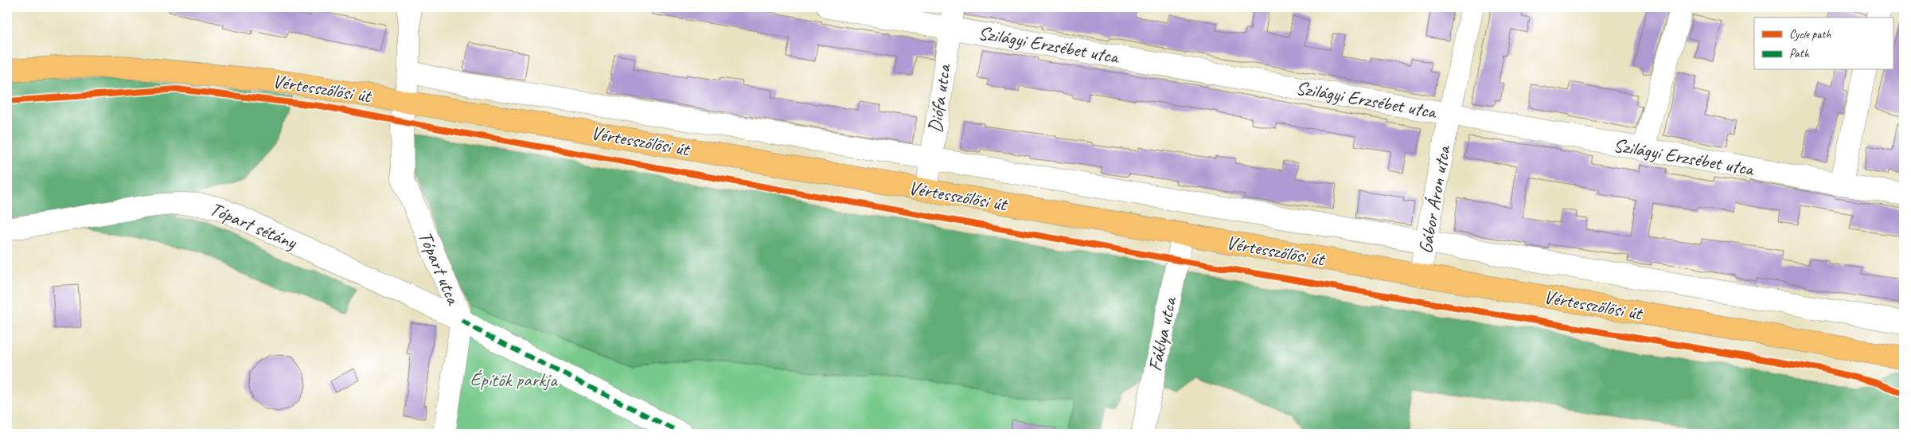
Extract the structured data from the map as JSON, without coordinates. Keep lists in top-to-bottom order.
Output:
{
  "streets": {
    "main road": ["Vértesszőlősi út"],
    "street": [
      "Szilágyi Erzsébet utca",
      "Diófa utca",
      "Gábor Áron utca",
      "Tópart sétány",
      "Tópart utca",
      "Fáklya utca"
    ]
  },
  "crossings": [
    ["Szilágyi Erzsébet utca", "Diófa utca"],
    ["Szilágyi Erzsébet utca", "Gábor Áron utca"],
    ["Vértesszőlősi út", "Diófa utca"],
    ["Vértesszőlősi út", "Gábor Áron utca"],
    ["Vértesszőlősi út", "Tópart utca"],
    ["Vértesszőlősi út", "Fáklya utca"],
    ["Tópart sétány", "Tópart utca"]
  ],
  "parks": ["Építők parkja"],
  "legend": ["Cycle path", "Path"]
}
